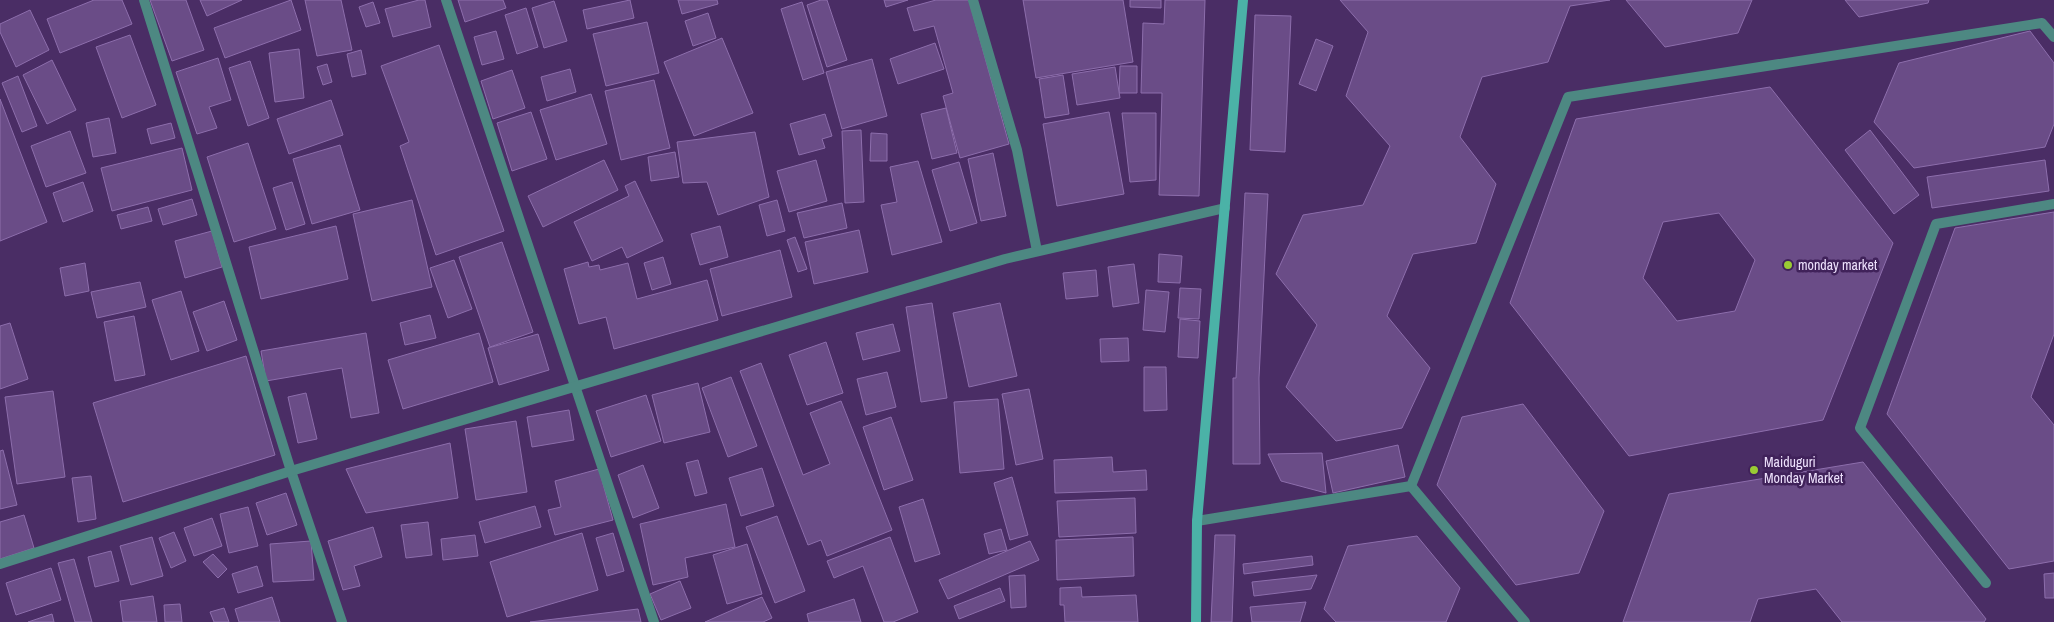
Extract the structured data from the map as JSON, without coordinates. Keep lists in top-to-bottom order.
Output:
{
  "places": ["monday market", "Maiduguri Monday Market"]
}
